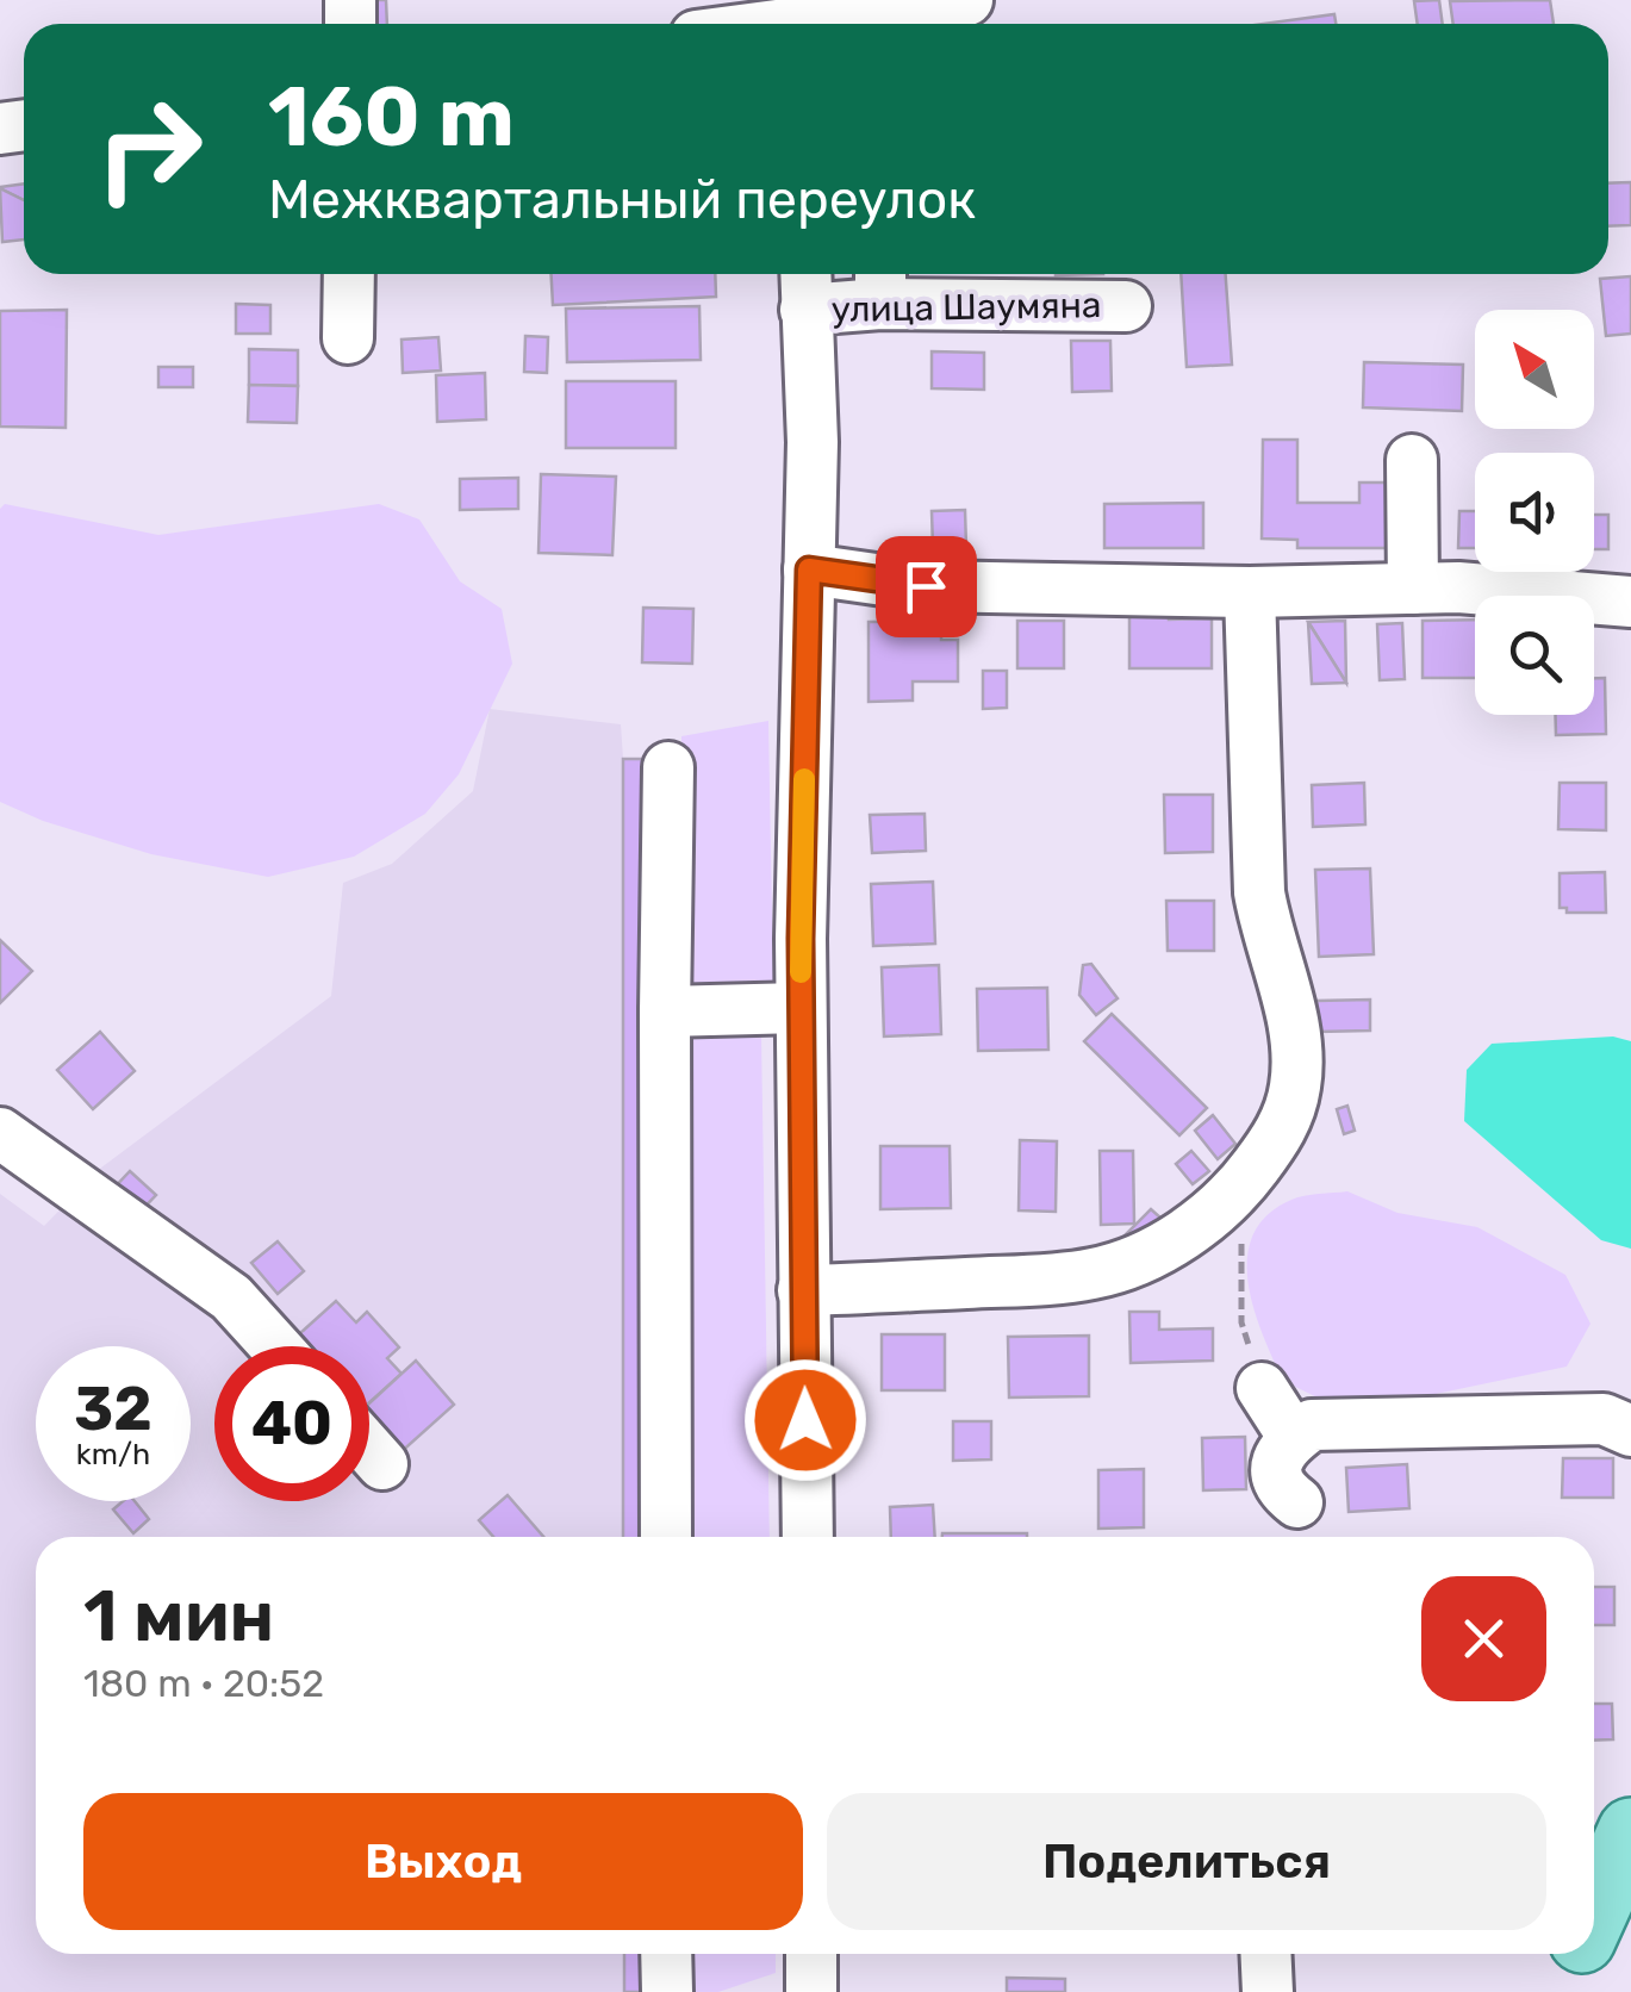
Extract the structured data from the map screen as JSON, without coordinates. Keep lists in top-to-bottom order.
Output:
{
  "streets": {
    "street": ["улица Шаумяна"]
  },
  "north": "top left",
  "page": {
    "turn": ["160 m", "Межквартальный переулок"],
    "speed": "32 km/h",
    "limit": "40",
    "heading": ["1 мин", "180 m · 20:52"],
    "buttons": ["Выход", "Поделиться"]
  }
}
